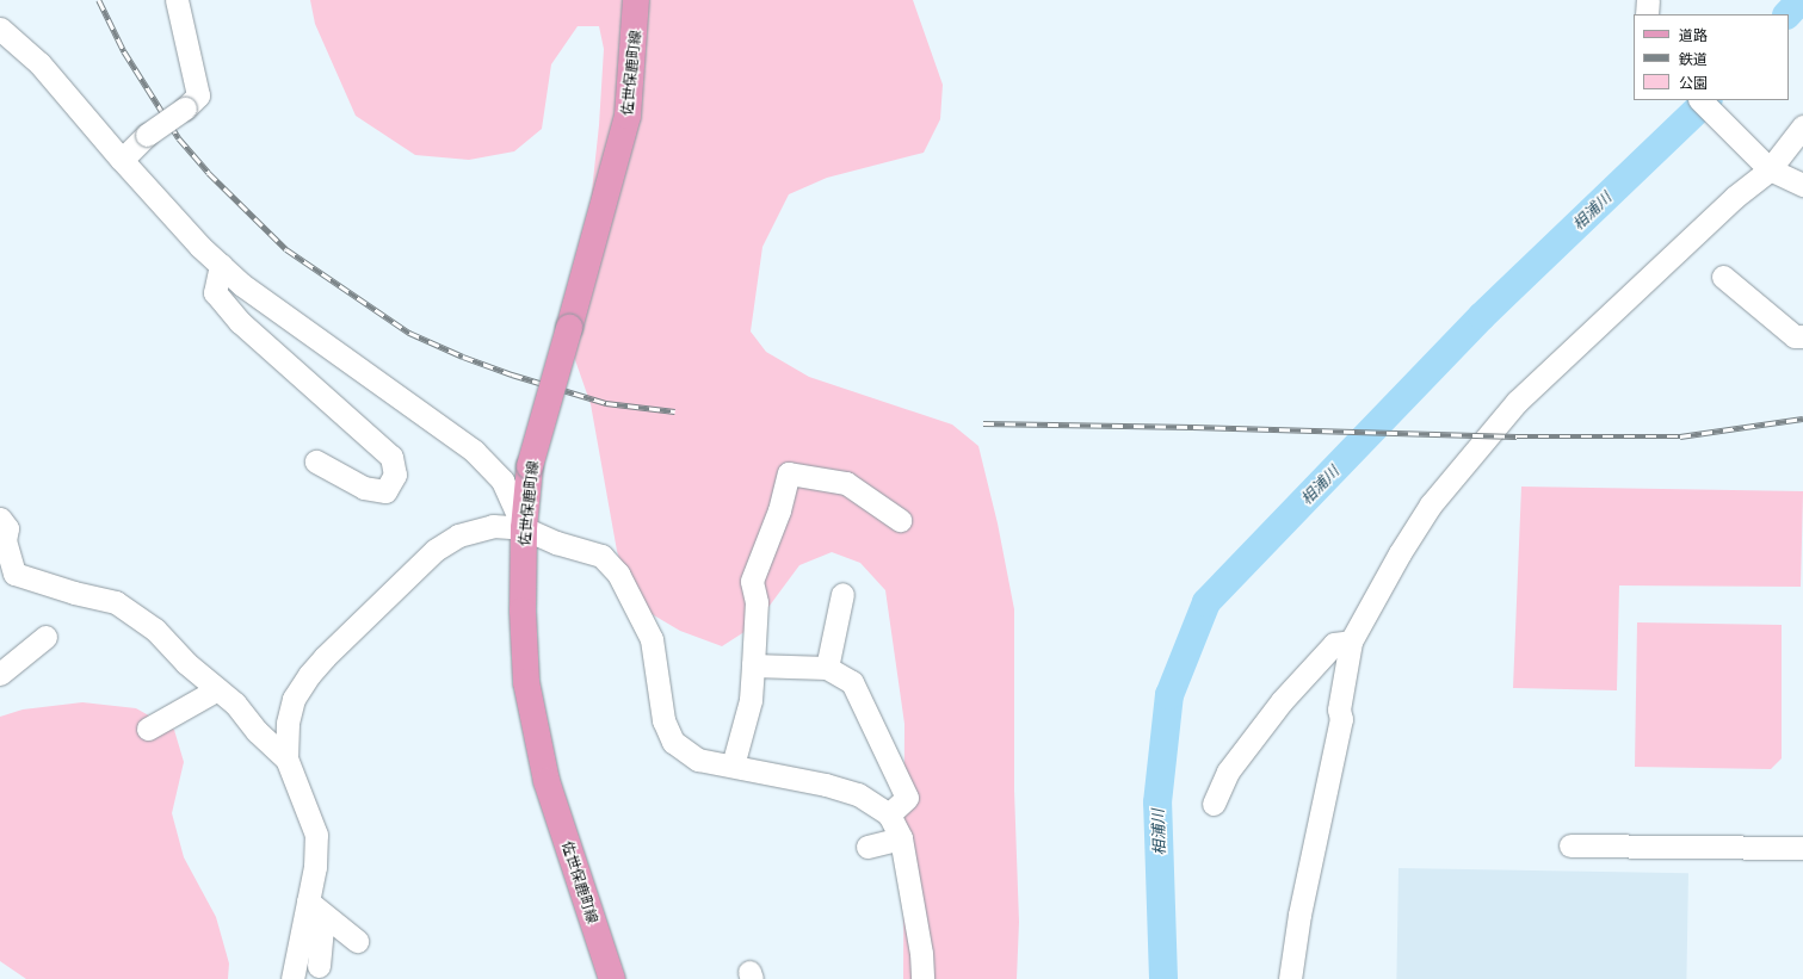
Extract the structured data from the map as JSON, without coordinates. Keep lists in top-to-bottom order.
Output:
{
  "streets": {
    "main road": ["佐世保鹿町線"]
  },
  "water": ["相浦川"],
  "legend": ["道路", "鉄道", "公園"]
}
